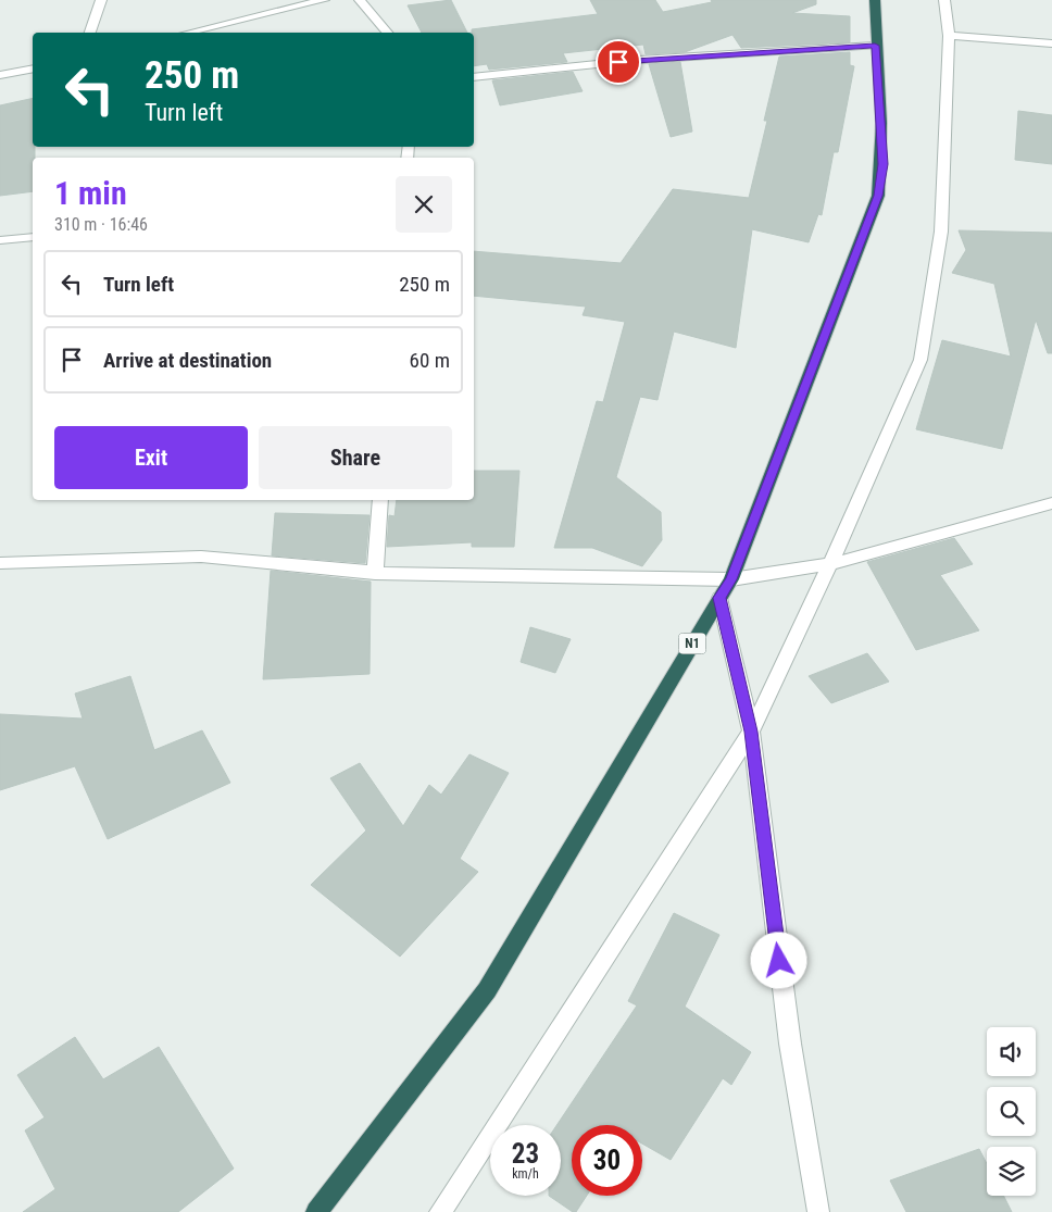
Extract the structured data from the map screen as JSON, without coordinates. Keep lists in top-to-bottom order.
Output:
{
  "streets": {
    "highway": ["N1"]
  },
  "page": {
    "turn": ["250 m", "Turn left"],
    "heading": ["1 min", "310 m · 16:46"],
    "list": [
      {
        "name": "Turn left",
        "value": "250 m"
      },
      {
        "name": "Arrive at destination",
        "value": "60 m"
      }
    ],
    "buttons": ["Exit", "Share"],
    "speed": "23 km/h",
    "limit": "30"
  }
}
